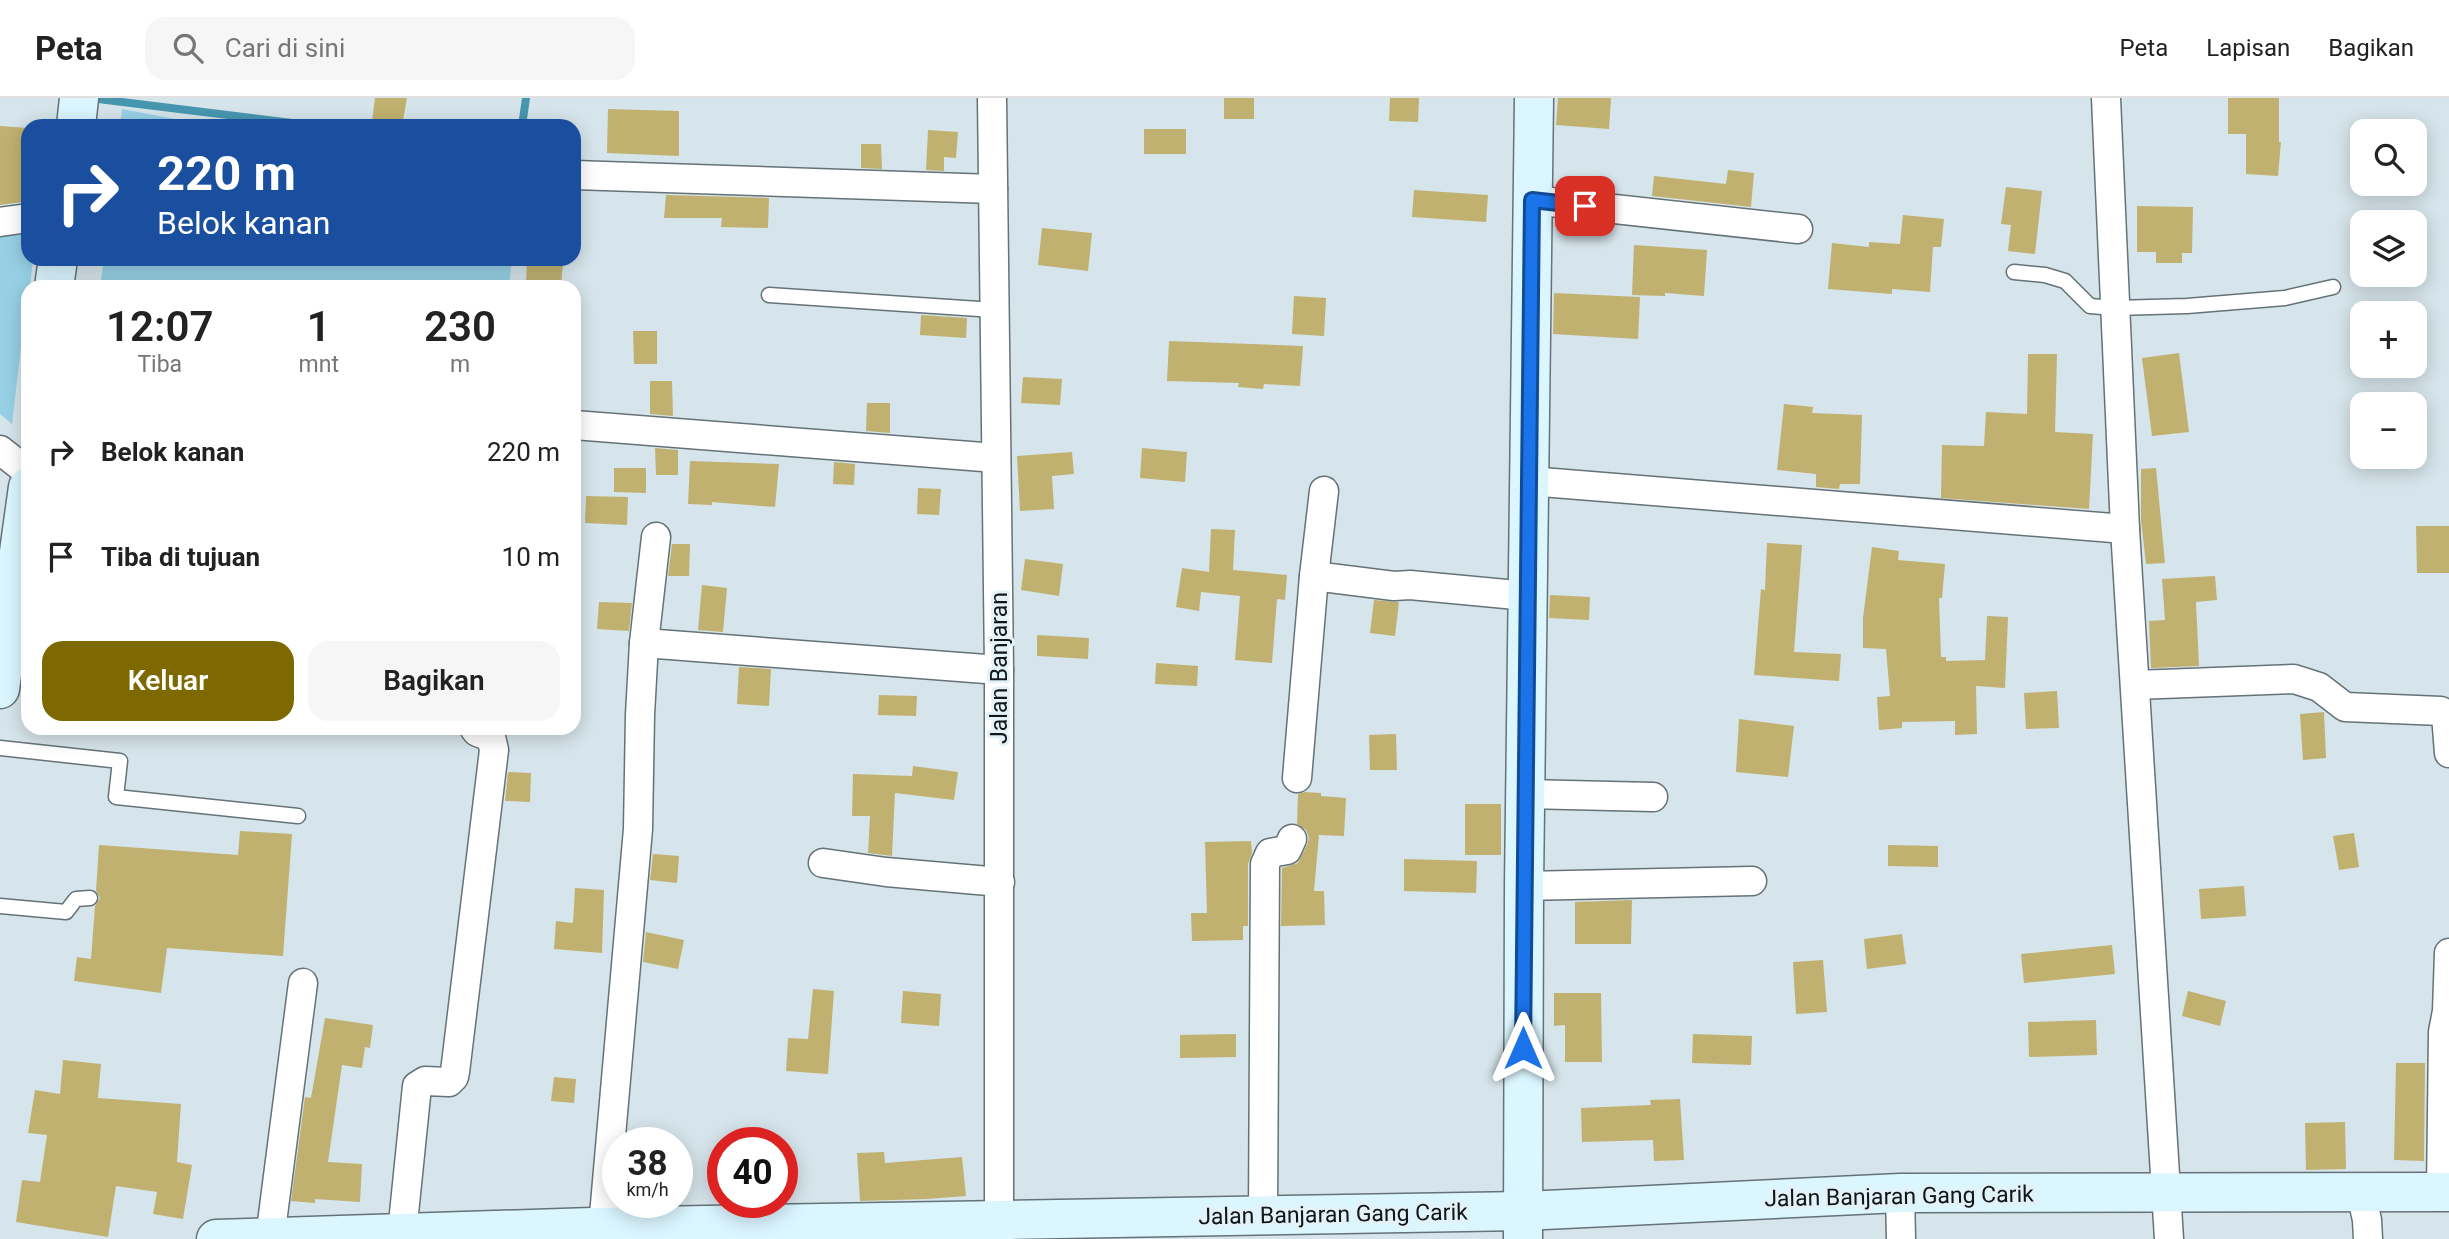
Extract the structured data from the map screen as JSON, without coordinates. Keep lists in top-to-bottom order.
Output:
{
  "streets": {
    "street": ["Jalan Banjaran", "Jalan Banjaran Gang Carik"]
  },
  "crossings": [
    ["Jalan Banjaran", "Jalan Banjaran Gang Carik"]
  ],
  "page": {
    "header": "Peta",
    "search": "Cari di sini",
    "nav": ["Peta", "Lapisan", "Bagikan"],
    "map_buttons": ["+", "−"],
    "turn": ["220 m", "Belok kanan"],
    "eta": [
      "12:07",
      "Tiba",
      "1",
      "mnt",
      "230",
      "m"
    ],
    "list": [
      {
        "name": "Belok kanan",
        "value": "220 m"
      },
      {
        "name": "Tiba di tujuan",
        "value": "10 m"
      }
    ],
    "buttons": ["Keluar", "Bagikan"],
    "speed": "38 km/h",
    "limit": "40"
  }
}
